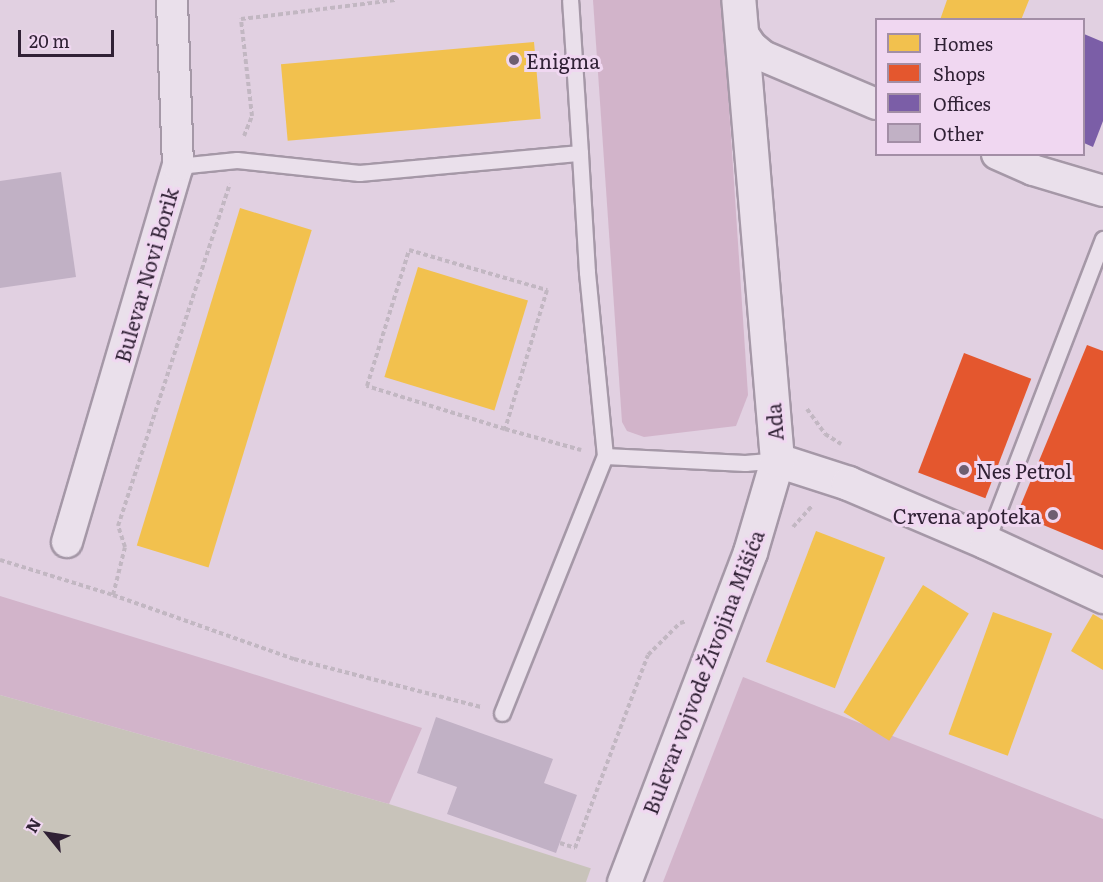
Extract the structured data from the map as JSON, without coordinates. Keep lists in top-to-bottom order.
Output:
{
  "streets": {
    "street": ["Bulevar Novi Borik", "Ada", "Bulevar vojvode Živojina Mišića"]
  },
  "crossings": [
    ["Ada", "Bulevar vojvode Živojina Mišića"]
  ],
  "places": ["Enigma", "Nes Petrol", "Crvena apoteka"],
  "legend": [
    "Homes",
    "Shops",
    "Offices",
    "Other"
  ],
  "scale_bar": "20 m",
  "north": "top left"
}
